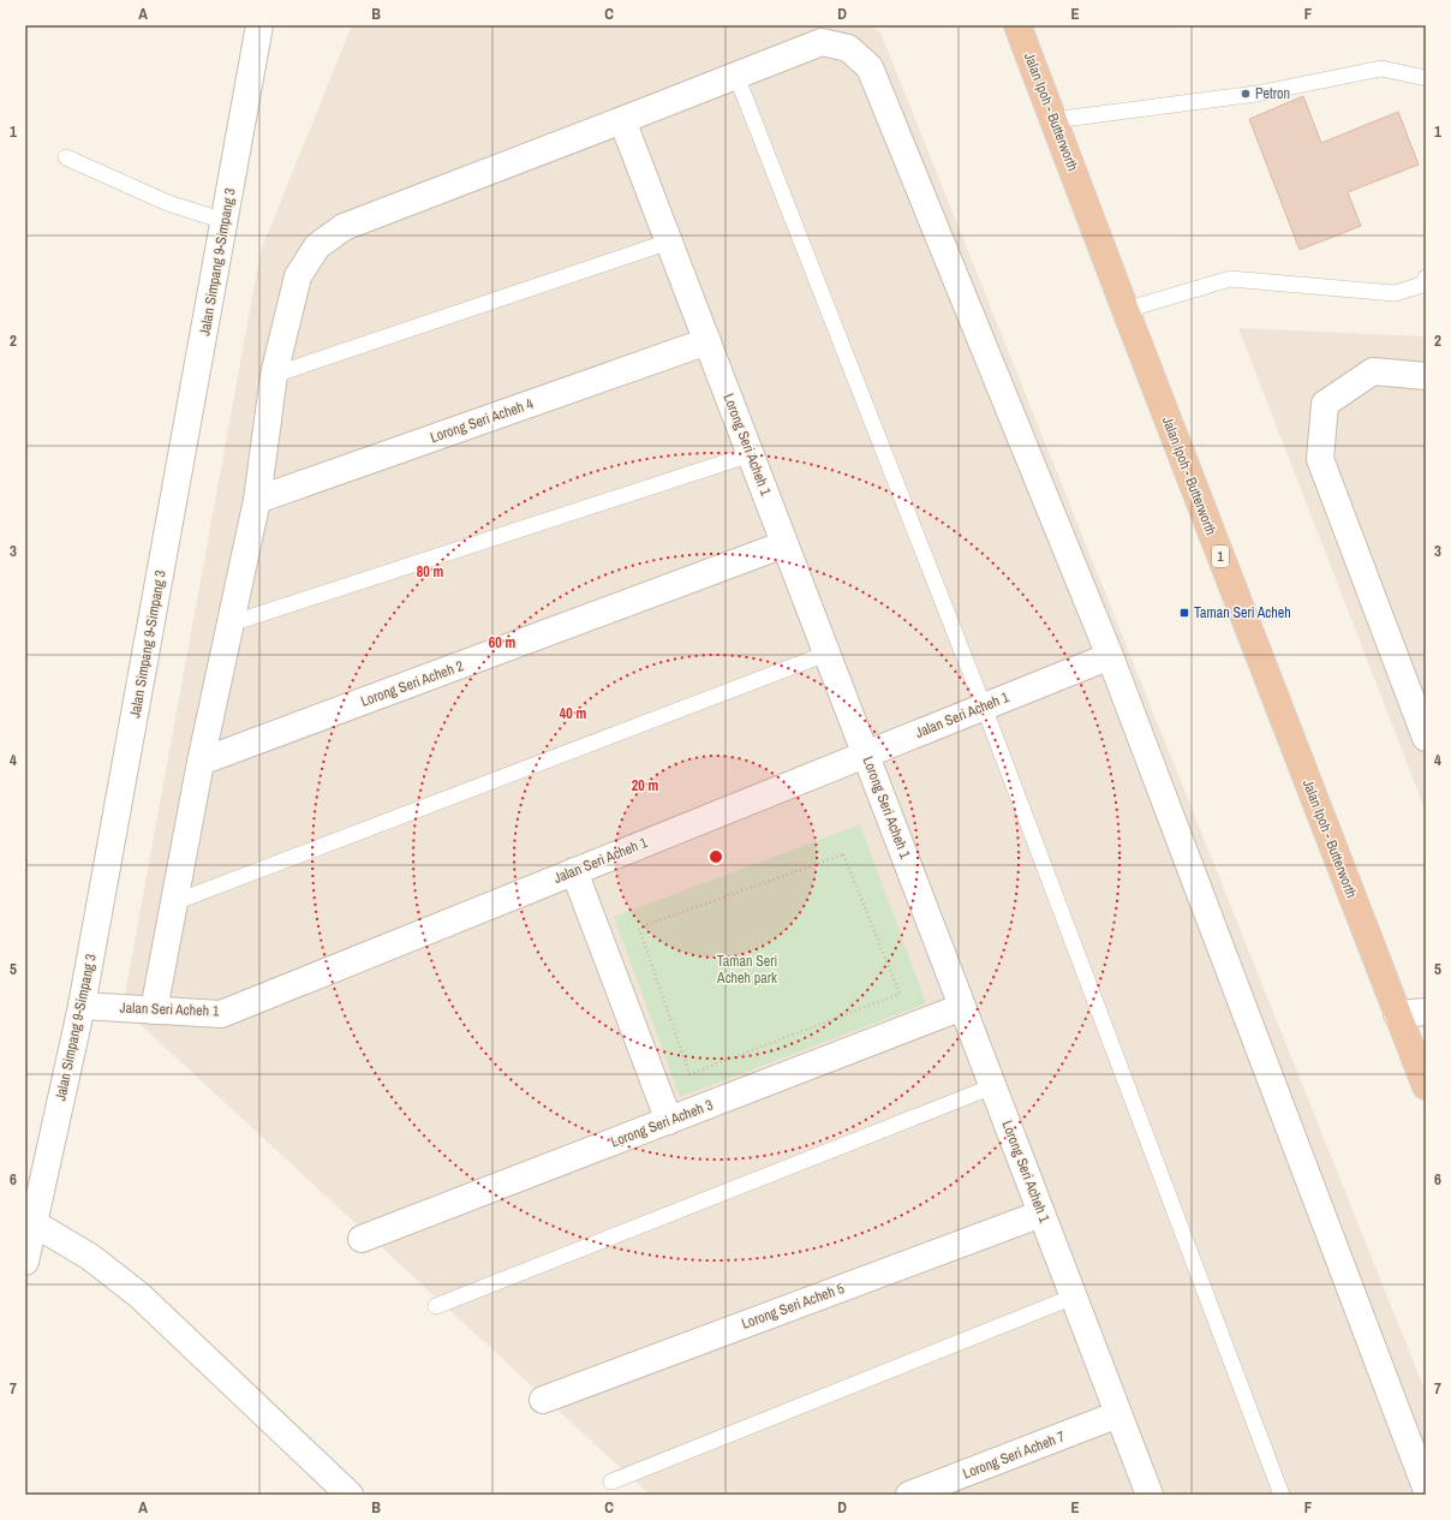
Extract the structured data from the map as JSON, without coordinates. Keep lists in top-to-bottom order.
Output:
{
  "streets": {
    "highway": ["Jalan Ipoh - Butterworth", "1"],
    "street": [
      "Jalan Simpang 9-Simpang 3",
      "Lorong Seri Acheh 4",
      "Lorong Seri Acheh 1",
      "Lorong Seri Acheh 2",
      "Jalan Seri Acheh 1",
      "Lorong Seri Acheh 3",
      "Lorong Seri Acheh 5",
      "Lorong Seri Acheh 7"
    ]
  },
  "crossings": [
    ["Jalan Simpang 9-Simpang 3", "Jalan Seri Acheh 1"],
    ["Lorong Seri Acheh 4", "Lorong Seri Acheh 1"],
    ["Lorong Seri Acheh 1", "Lorong Seri Acheh 2"],
    ["Lorong Seri Acheh 1", "Jalan Seri Acheh 1"],
    ["Lorong Seri Acheh 1", "Lorong Seri Acheh 3"],
    ["Lorong Seri Acheh 1", "Lorong Seri Acheh 5"],
    ["Lorong Seri Acheh 1", "Lorong Seri Acheh 7"]
  ],
  "parks": ["Taman Seri Acheh park"],
  "places": {
    "other": ["Petron"],
    "transit": ["Taman Seri Acheh"]
  },
  "grid": {
    "columns": [
      "A",
      "B",
      "C",
      "D",
      "E",
      "F"
    ],
    "rows": [
      "1",
      "2",
      "3",
      "4",
      "5",
      "6",
      "7"
    ]
  },
  "rings": [
    "80 m",
    "60 m",
    "40 m",
    "20 m"
  ]
}
